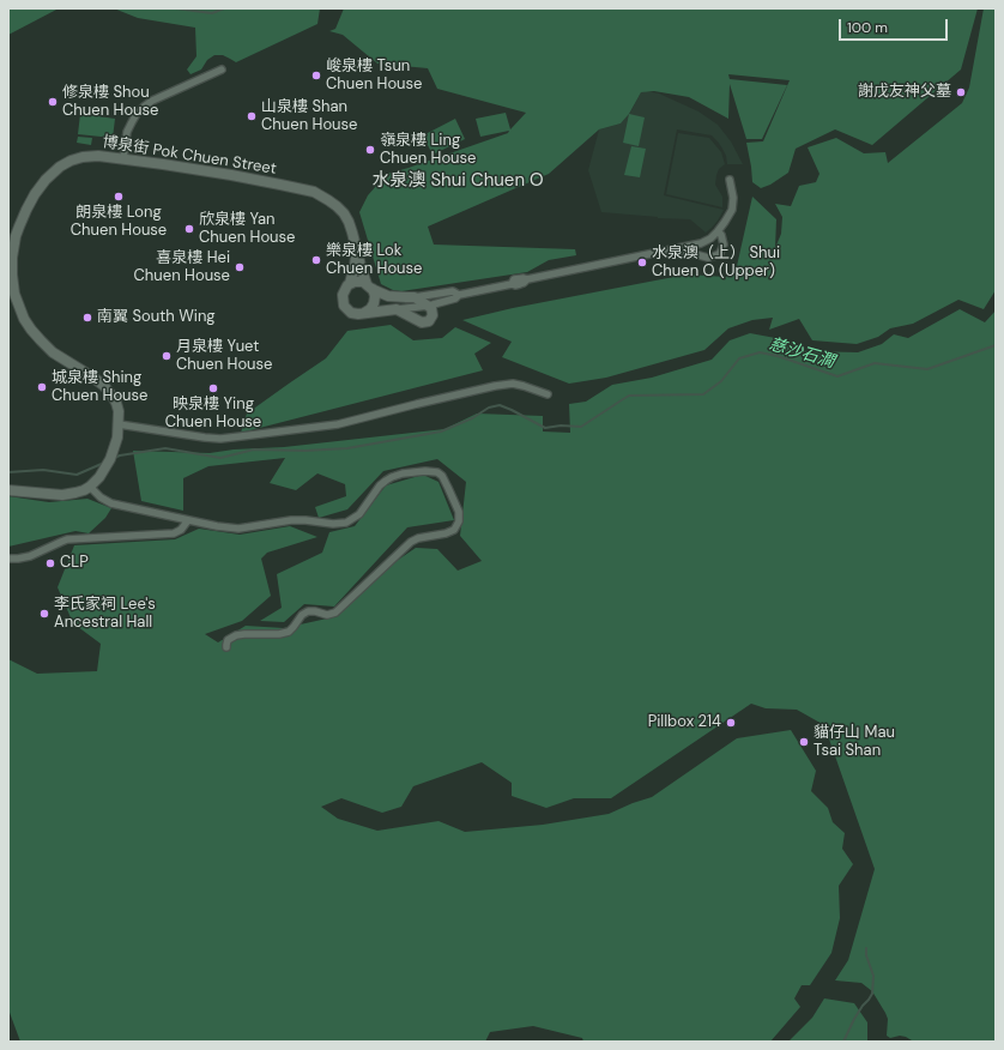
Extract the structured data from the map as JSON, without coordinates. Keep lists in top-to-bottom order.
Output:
{
  "streets": {
    "street": ["博泉街 Pok Chuen Street"]
  },
  "districts": ["水泉澳 Shui Chuen O"],
  "water": ["慈沙石澗"],
  "places": [
    "峻泉樓 Tsun Chuen House",
    "謝戊友神父墓",
    "修泉樓 Shou Chuen House",
    "山泉樓 Shan Chuen House",
    "嶺泉樓 Ling Chuen House",
    "朗泉樓 Long Chuen House",
    "欣泉樓 Yan Chuen House",
    "樂泉樓 Lok Chuen House",
    "水泉澳（上） Shui Chuen O (Upper)",
    "喜泉樓 Hei Chuen House",
    "南翼 South Wing",
    "月泉樓 Yuet Chuen House",
    "城泉樓 Shing Chuen House",
    "映泉樓 Ying Chuen House",
    "CLP",
    "李氏家祠 Lee's Ancestral Hall",
    "Pillbox 214",
    "貓仔山 Mau Tsai Shan"
  ],
  "scale_bar": "100 m"
}
